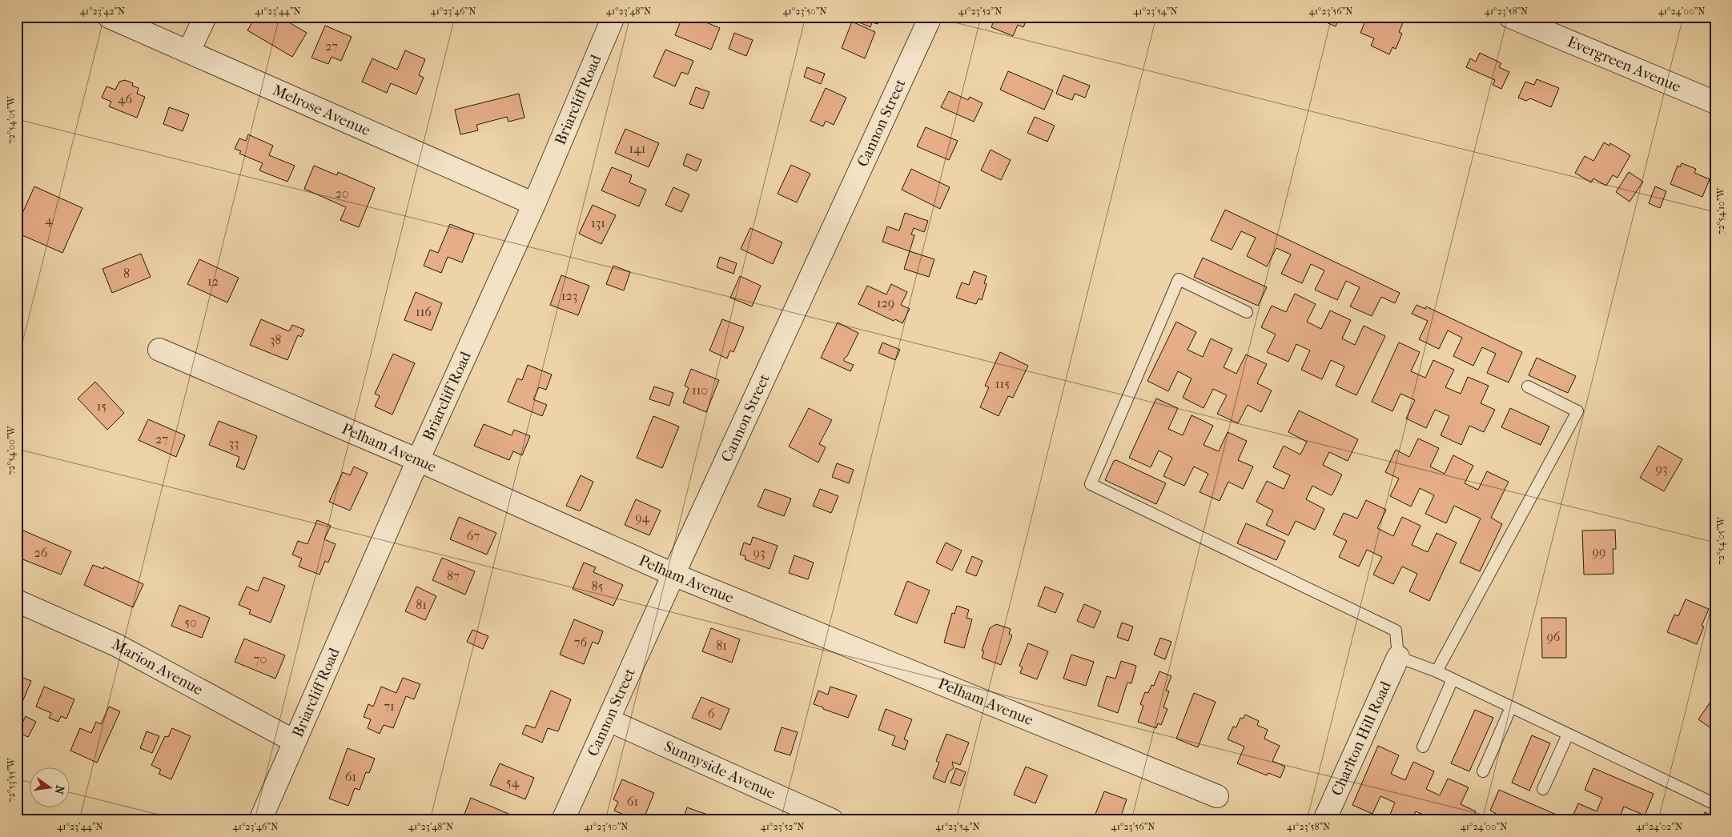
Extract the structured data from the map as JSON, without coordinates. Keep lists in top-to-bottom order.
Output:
{
  "streets": {
    "street": [
      "Evergreen Avenue",
      "Briarcliff Road",
      "Melrose Avenue",
      "Cannon Street",
      "Pelham Avenue",
      "Marion Avenue",
      "Charlton Hill Road",
      "Sunnyside Avenue"
    ]
  },
  "crossings": [
    ["Briarcliff Road", "Melrose Avenue"],
    ["Briarcliff Road", "Pelham Avenue"],
    ["Briarcliff Road", "Marion Avenue"],
    ["Cannon Street", "Pelham Avenue"],
    ["Cannon Street", "Sunnyside Avenue"]
  ],
  "house_numbers": [
    "27",
    "46",
    "141",
    "20",
    "4",
    "131",
    "8",
    "12",
    "123",
    "129",
    "116",
    "38",
    "115",
    "110",
    "15",
    "27",
    "33",
    "93",
    "94",
    "67",
    "99",
    "26",
    "93",
    "87",
    "85",
    "81",
    "50",
    "96",
    "76",
    "81",
    "70",
    "71",
    "6",
    "61",
    "54",
    "61"
  ],
  "north": "right",
  "coordinates": [
    "41°23'42\"N",
    "41°23'44\"N",
    "41°23'46\"N",
    "41°23'48\"N",
    "41°23'50\"N",
    "41°23'52\"N",
    "41°23'54\"N",
    "41°23'56\"N",
    "41°23'58\"N",
    "41°24'00\"N",
    "72°54'05\"W",
    "72°54'10\"W",
    "72°54'00\"W",
    "72°53'55\"W",
    "41°24'02\"N"
  ]
}
